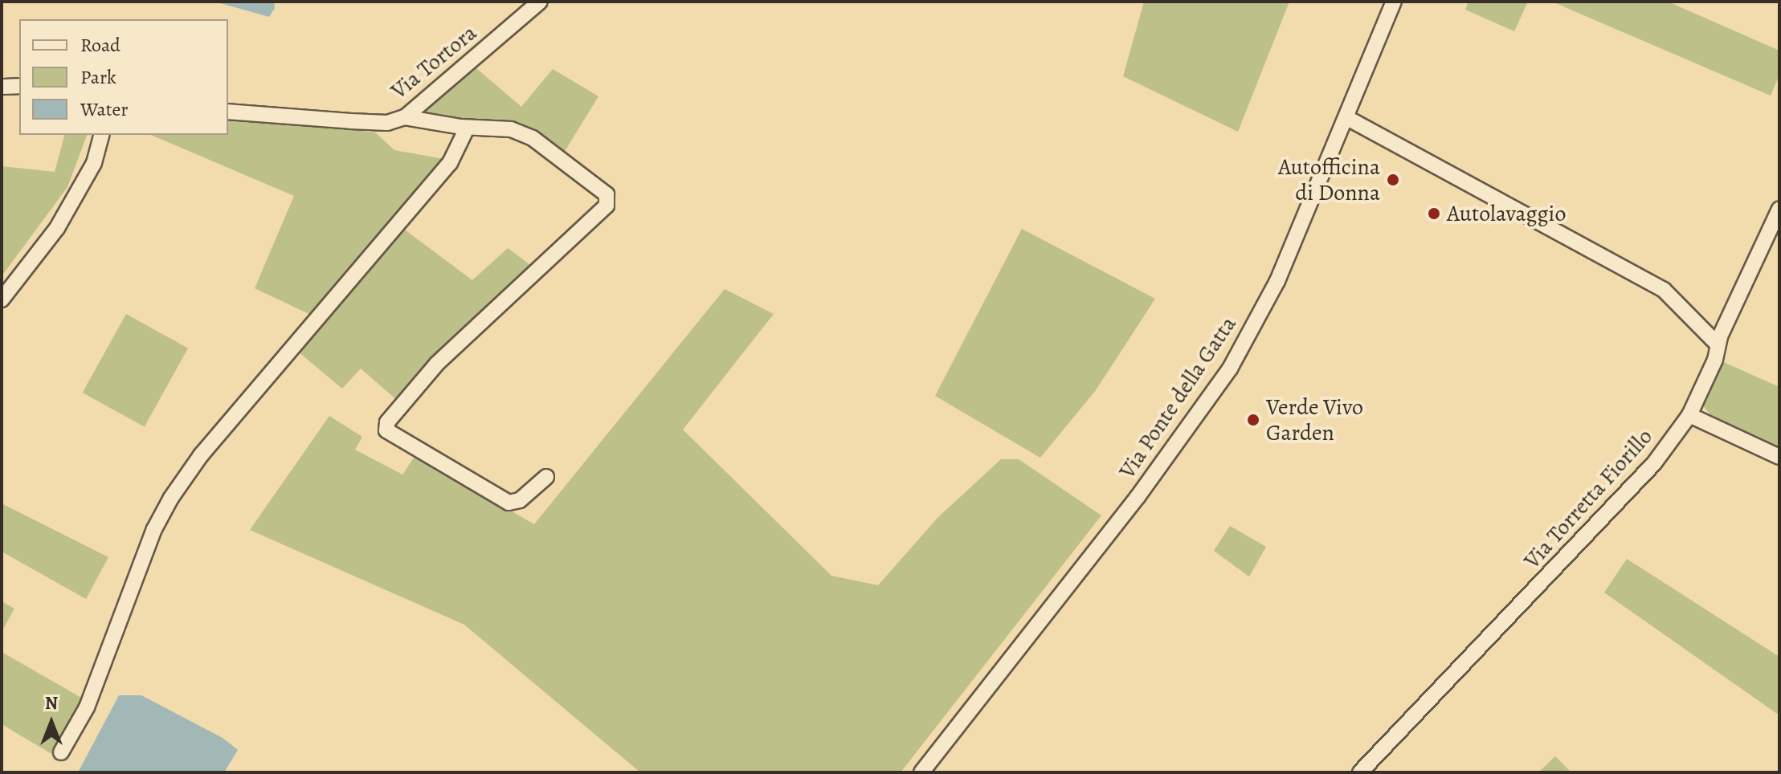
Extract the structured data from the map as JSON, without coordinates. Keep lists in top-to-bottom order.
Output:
{
  "streets": {
    "street": ["Via Tortora", "Via Ponte della Gatta", "Via Torretta Fiorillo"]
  },
  "places": ["Autofficina di Donna", "Autolavaggio", "Verde Vivo Garden"],
  "legend": ["Road", "Park", "Water"],
  "north": "top"
}
